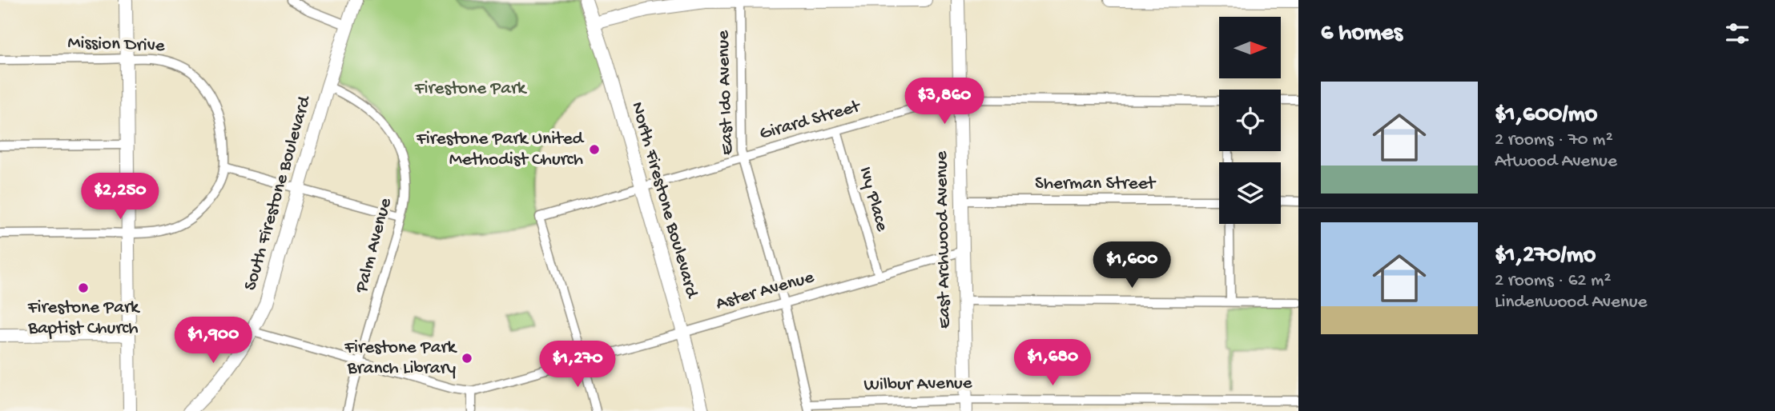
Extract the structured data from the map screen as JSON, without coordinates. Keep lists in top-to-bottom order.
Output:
{
  "streets": {
    "street": [
      "Mission Drive",
      "East Ido Avenue",
      "Girard Street",
      "Sherman Street",
      "South Firestone Boulevard",
      "Ivy Place",
      "North Firestone Boulevard",
      "East Archwood Avenue",
      "Palm Avenue",
      "Aster Avenue",
      "Wilbur Avenue"
    ]
  },
  "crossings": [
    ["East Ido Avenue", "Girard Street"],
    ["East Ido Avenue", "Aster Avenue"],
    ["East Ido Avenue", "Wilbur Avenue"],
    ["Girard Street", "Ivy Place"],
    ["Girard Street", "North Firestone Boulevard"],
    ["Girard Street", "East Archwood Avenue"],
    ["Girard Street", "Aster Avenue"],
    ["Sherman Street", "East Archwood Avenue"],
    ["South Firestone Boulevard", "Palm Avenue"],
    ["South Firestone Boulevard", "Aster Avenue"],
    ["Ivy Place", "Aster Avenue"],
    ["North Firestone Boulevard", "Aster Avenue"],
    ["East Archwood Avenue", "Aster Avenue"],
    ["East Archwood Avenue", "Wilbur Avenue"],
    ["Palm Avenue", "Aster Avenue"]
  ],
  "parks": ["Firestone Park"],
  "places": ["Firestone Park United Methodist Church", "Firestone Park Baptist Church", "Firestone Park Branch Library"],
  "north": "right",
  "page": {
    "heading": "6 homes",
    "list": [
      {
        "name": "$1,600/mo",
        "note": "2 rooms · 70 m² · Atwood Avenue"
      },
      {
        "name": "$1,270/mo",
        "note": "2 rooms · 62 m² · Lindenwood Avenue"
      }
    ],
    "price": [
      "$3,860",
      "$2,250",
      "$1,600",
      "$1,900",
      "$1,680",
      "$1,270"
    ]
  }
}
